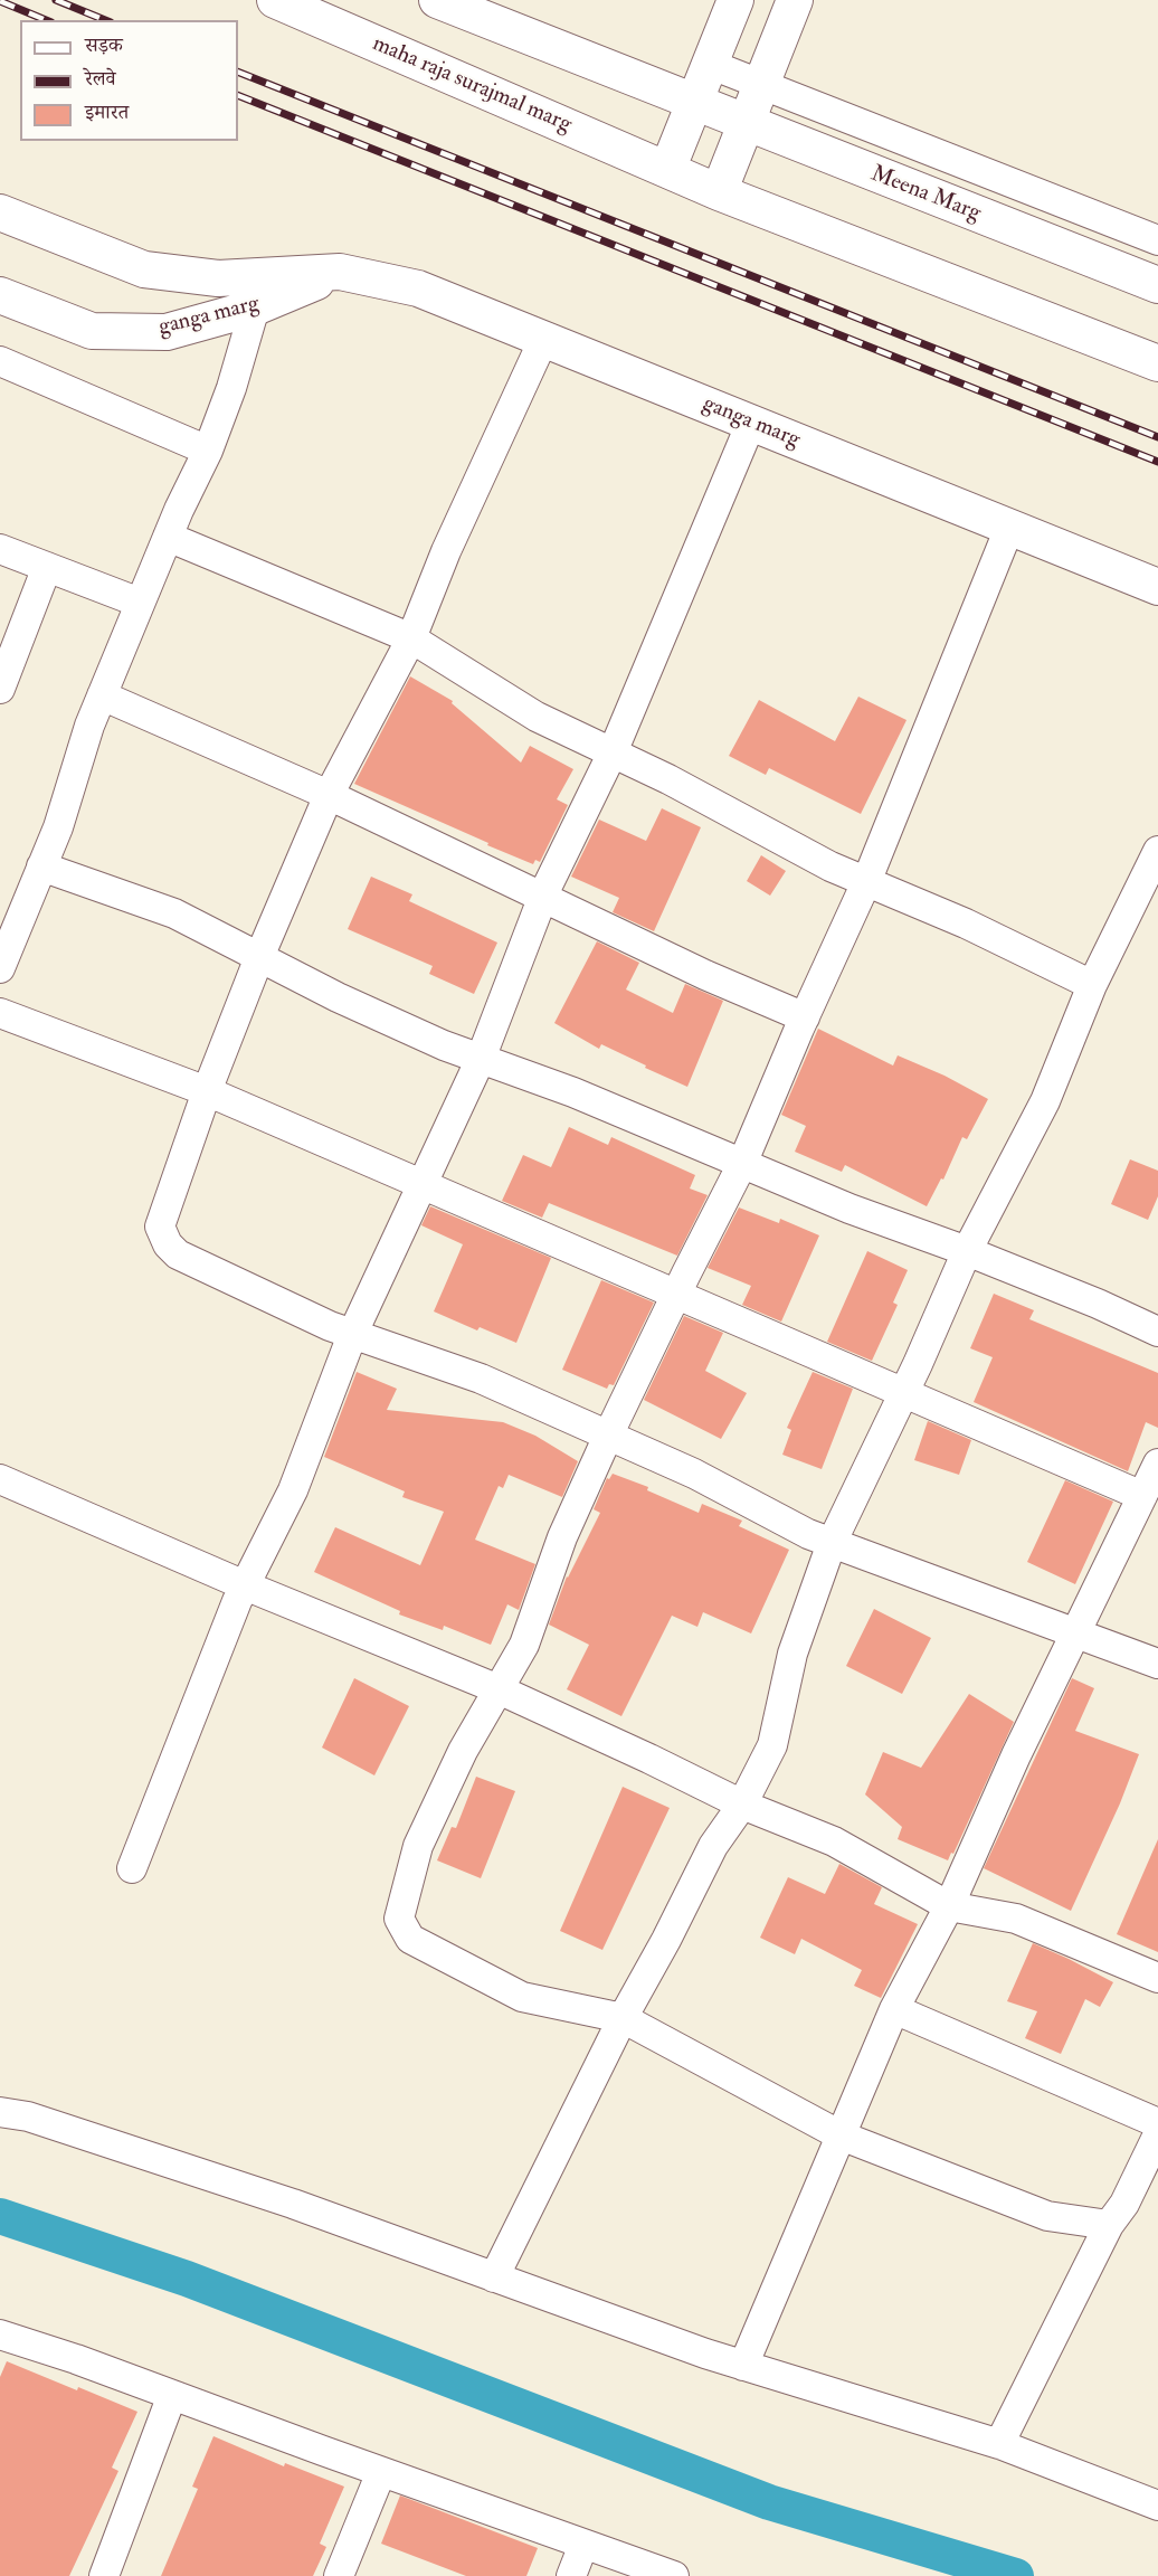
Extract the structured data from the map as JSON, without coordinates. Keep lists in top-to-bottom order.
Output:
{
  "streets": {
    "street": ["maha raja surajmal marg", "Meena Marg", "ganga marg"]
  },
  "legend": ["सड़क", "रेलवे", "इमारत"]
}
